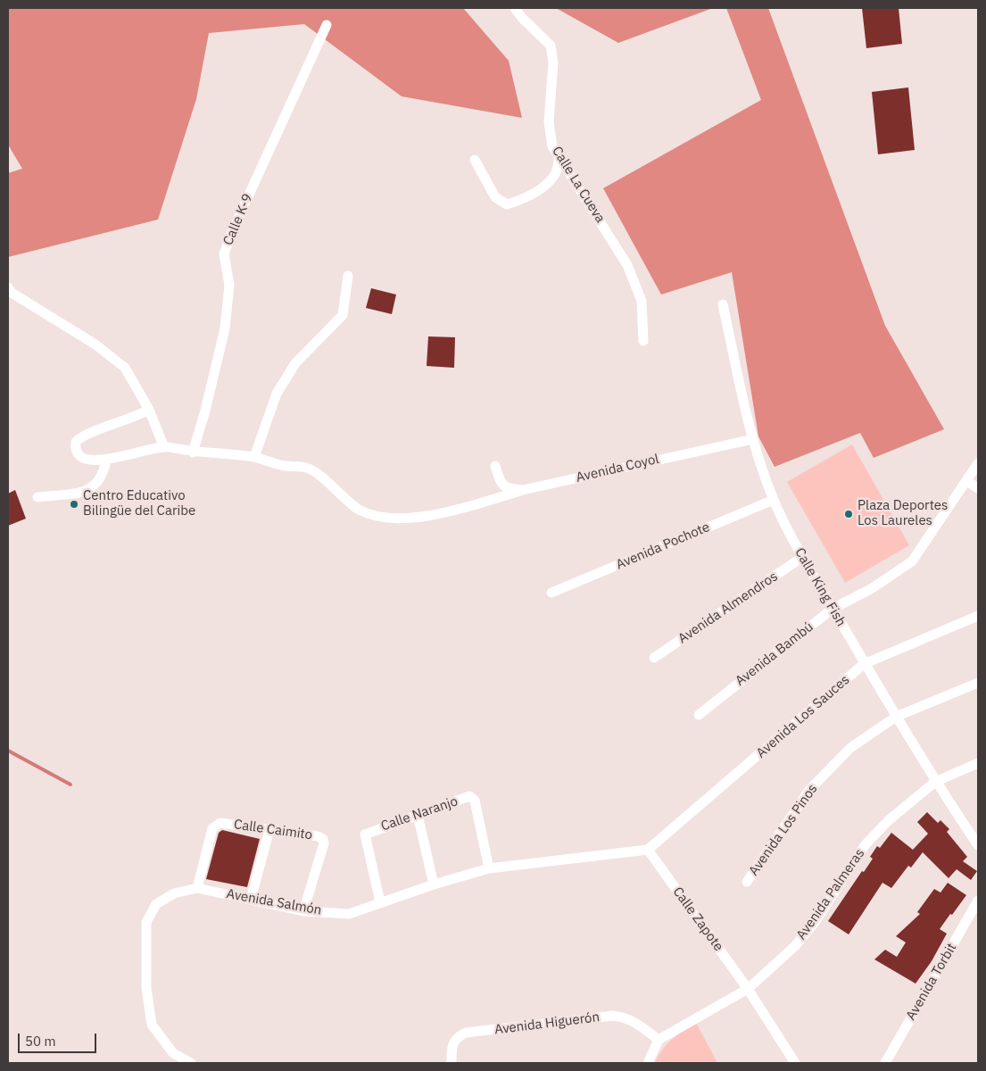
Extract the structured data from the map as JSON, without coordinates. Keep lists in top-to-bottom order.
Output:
{
  "streets": {
    "street": [
      "Calle La Cueva",
      "Calle K-9",
      "Avenida Coyol",
      "Avenida Pochote",
      "Calle King Fish",
      "Avenida Almendros",
      "Avenida Bambú",
      "Avenida Los Sauces",
      "Calle Naranjo",
      "Calle Caimito",
      "Avenida Los Pinos",
      "Avenida Palmeras",
      "Avenida Salmón",
      "Calle Zapote",
      "Avenida Torbit",
      "Avenida Higuerón"
    ]
  },
  "crossings": [
    ["Avenida Coyol", "Calle King Fish"],
    ["Avenida Pochote", "Calle King Fish"],
    ["Calle King Fish", "Avenida Almendros"],
    ["Calle King Fish", "Avenida Bambú"],
    ["Calle King Fish", "Avenida Los Sauces"],
    ["Calle King Fish", "Avenida Los Pinos"],
    ["Calle King Fish", "Avenida Palmeras"],
    ["Avenida Los Sauces", "Avenida Salmón"],
    ["Avenida Los Sauces", "Calle Zapote"],
    ["Calle Naranjo", "Avenida Salmón"],
    ["Calle Caimito", "Avenida Salmón"],
    ["Avenida Palmeras", "Calle Zapote"],
    ["Avenida Palmeras", "Avenida Higuerón"],
    ["Avenida Salmón", "Calle Zapote"]
  ],
  "places": ["Centro Educativo Bilingüe del Caribe", "Plaza Deportes Los Laureles"],
  "scale_bar": "50 m"
}
